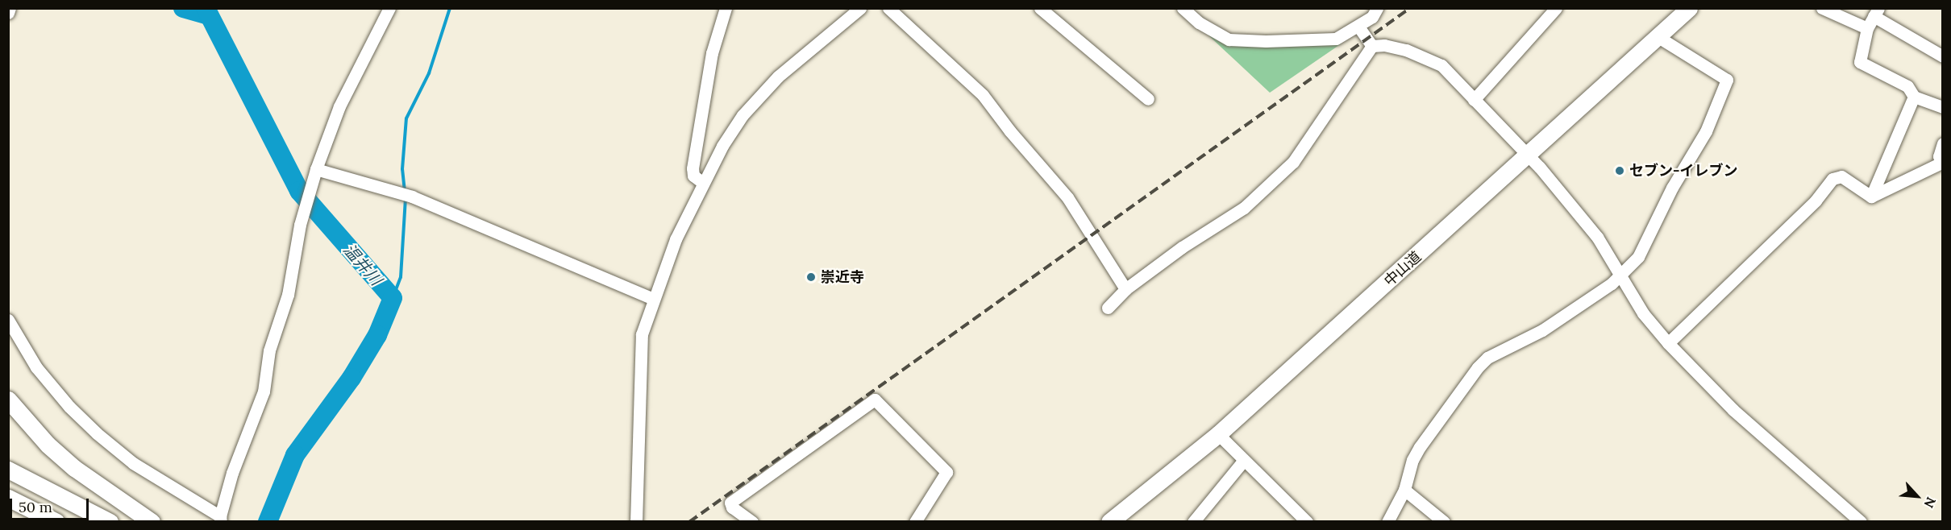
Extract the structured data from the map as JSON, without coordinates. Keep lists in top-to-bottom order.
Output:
{
  "streets": {
    "highway": ["中山道"]
  },
  "water": ["温井川"],
  "places": ["セブン-イレブン", "崇近寺"],
  "scale_bar": "50 m",
  "north": "bottom right"
}
